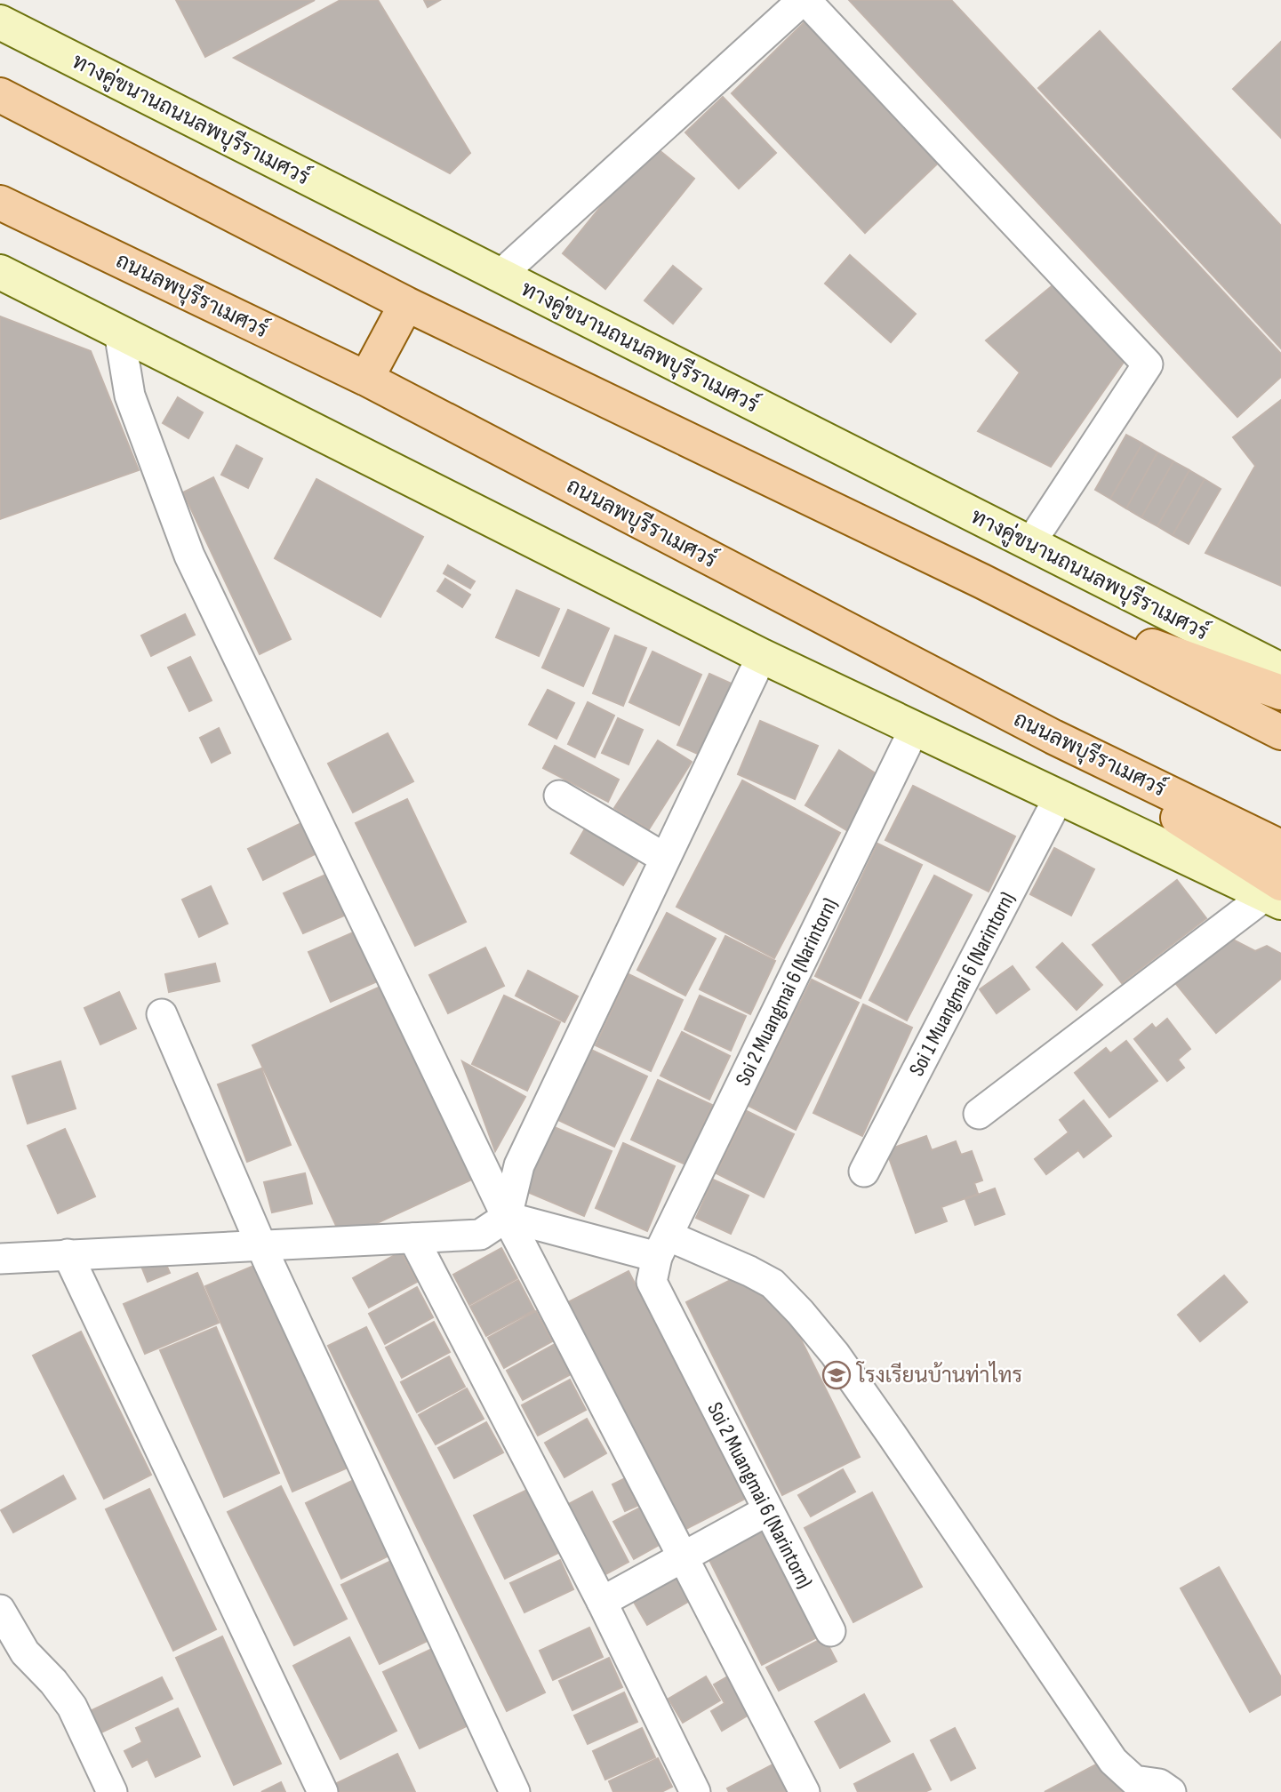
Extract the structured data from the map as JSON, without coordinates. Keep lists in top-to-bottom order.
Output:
{
  "streets": {
    "main road": ["ทางคู่ขนานถนนลพบุรีราเมศวร์", "ถนนลพบุรีราเมศวร์"],
    "street": ["Soi 1 Muangmai 6 (Narintorn)", "Soi 2 Muangmai 6 (Narintorn)"]
  },
  "places": {
    "school or university": ["โรงเรียนบ้านท่าไทร"]
  }
}
